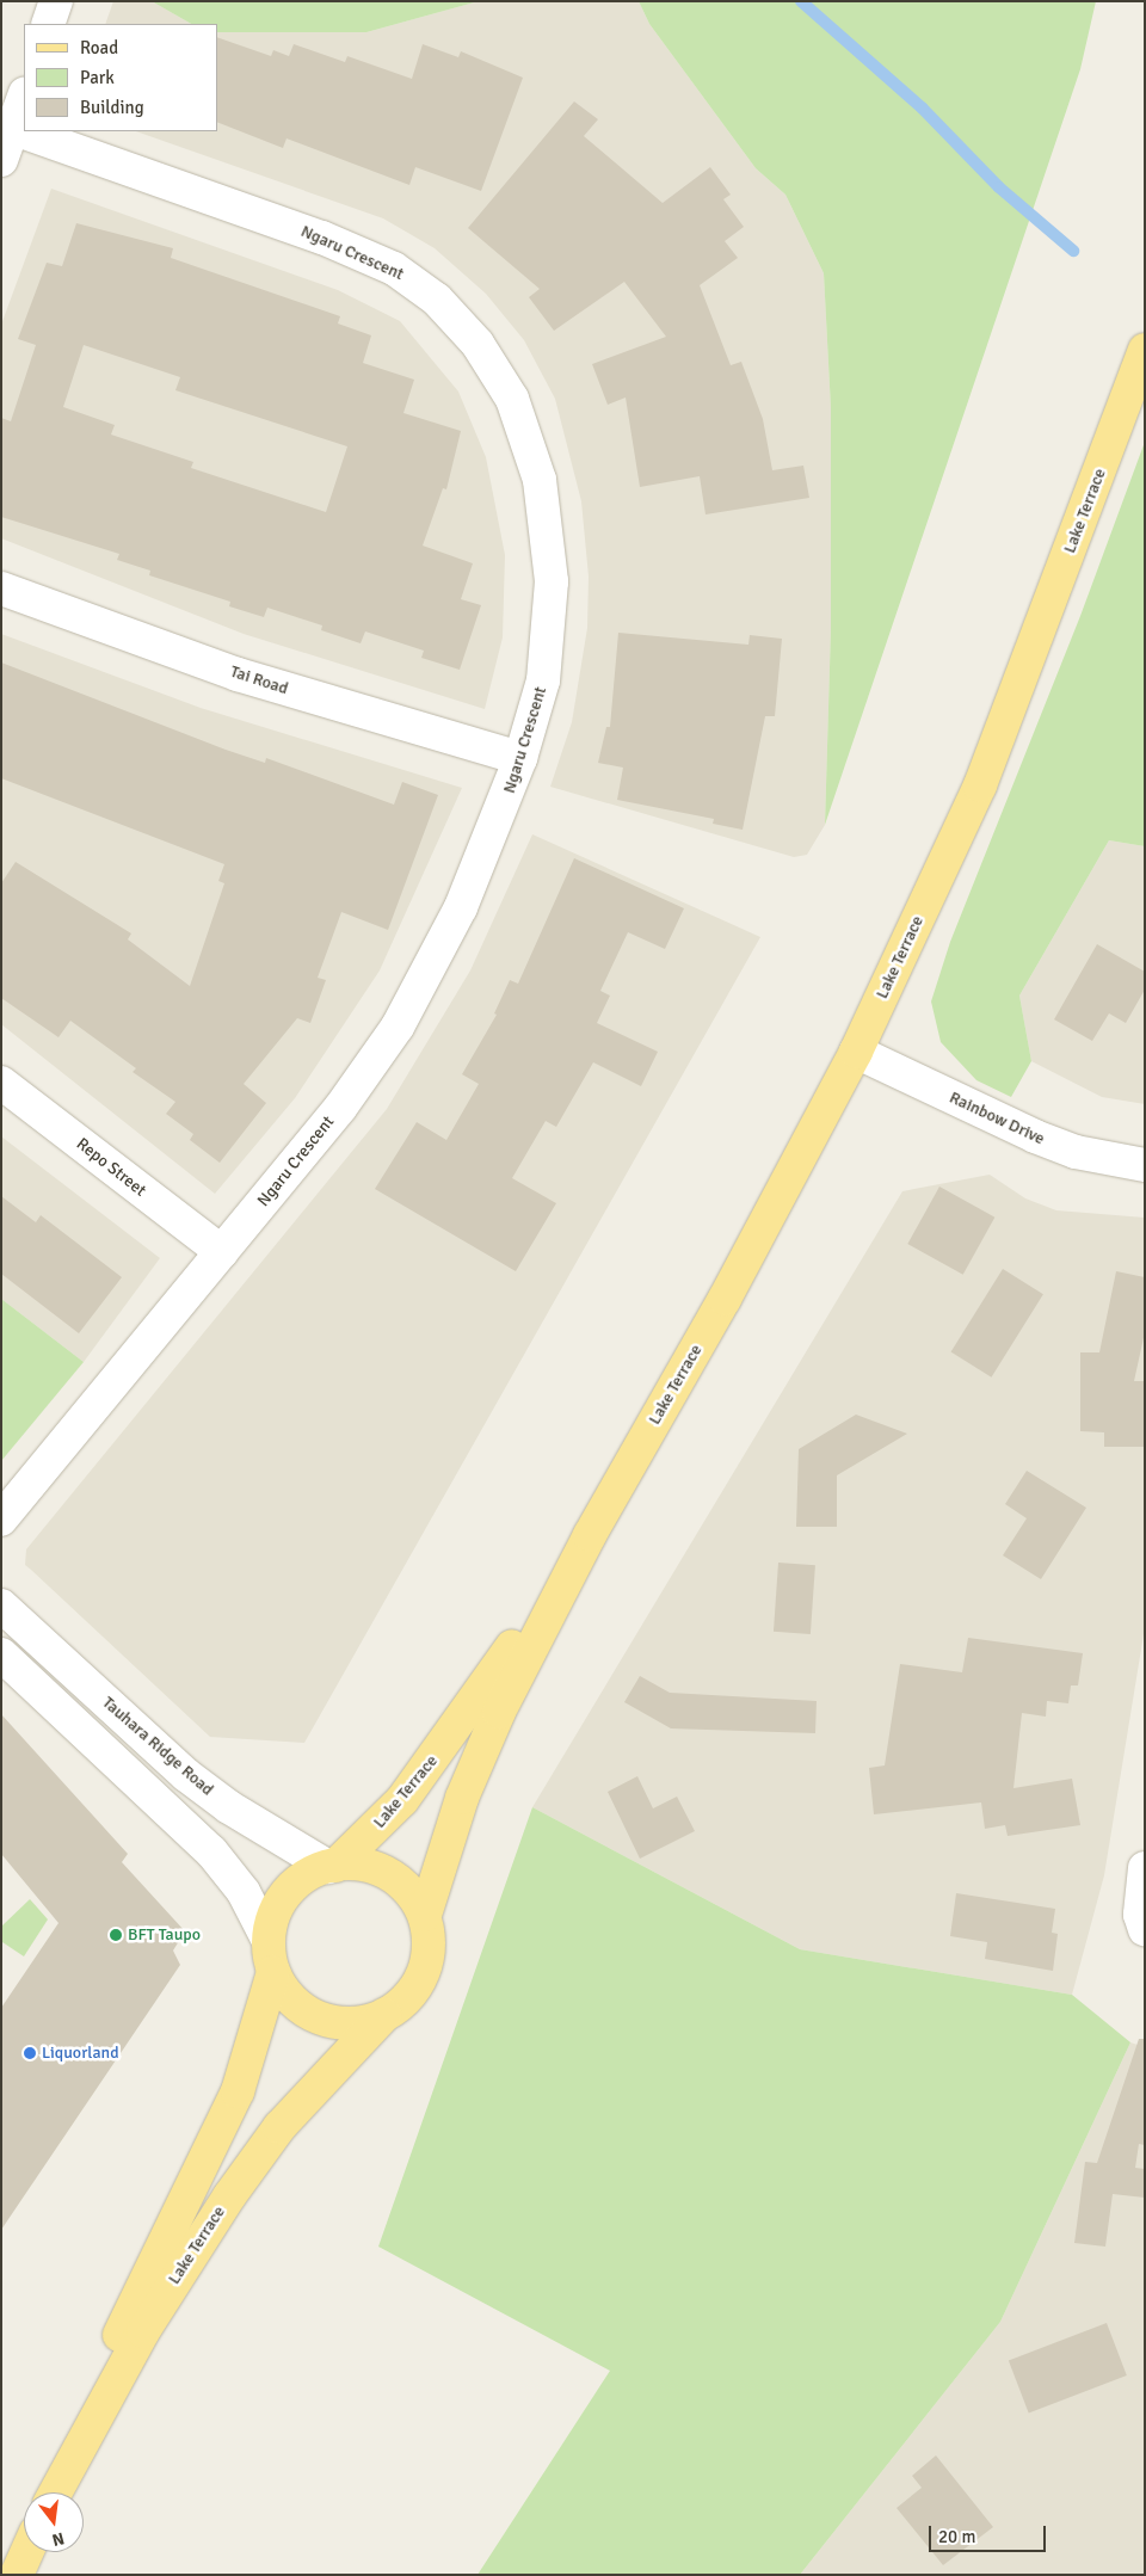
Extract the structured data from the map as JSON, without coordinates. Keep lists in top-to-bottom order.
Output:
{
  "streets": {
    "main road": ["Lake Terrace"],
    "street": [
      "Ngaru Crescent",
      "Tai Road",
      "Rainbow Drive",
      "Repo Street",
      "Tauhara Ridge Road"
    ]
  },
  "crossings": [
    ["Ngaru Crescent", "Tai Road"],
    ["Ngaru Crescent", "Repo Street"],
    ["Lake Terrace", "Rainbow Drive"],
    ["Lake Terrace", "Tauhara Ridge Road"]
  ],
  "places": ["BFT Taupo", "Liquorland"],
  "legend": ["Road", "Park", "Building"],
  "scale_bar": "20 m",
  "north": "bottom"
}
